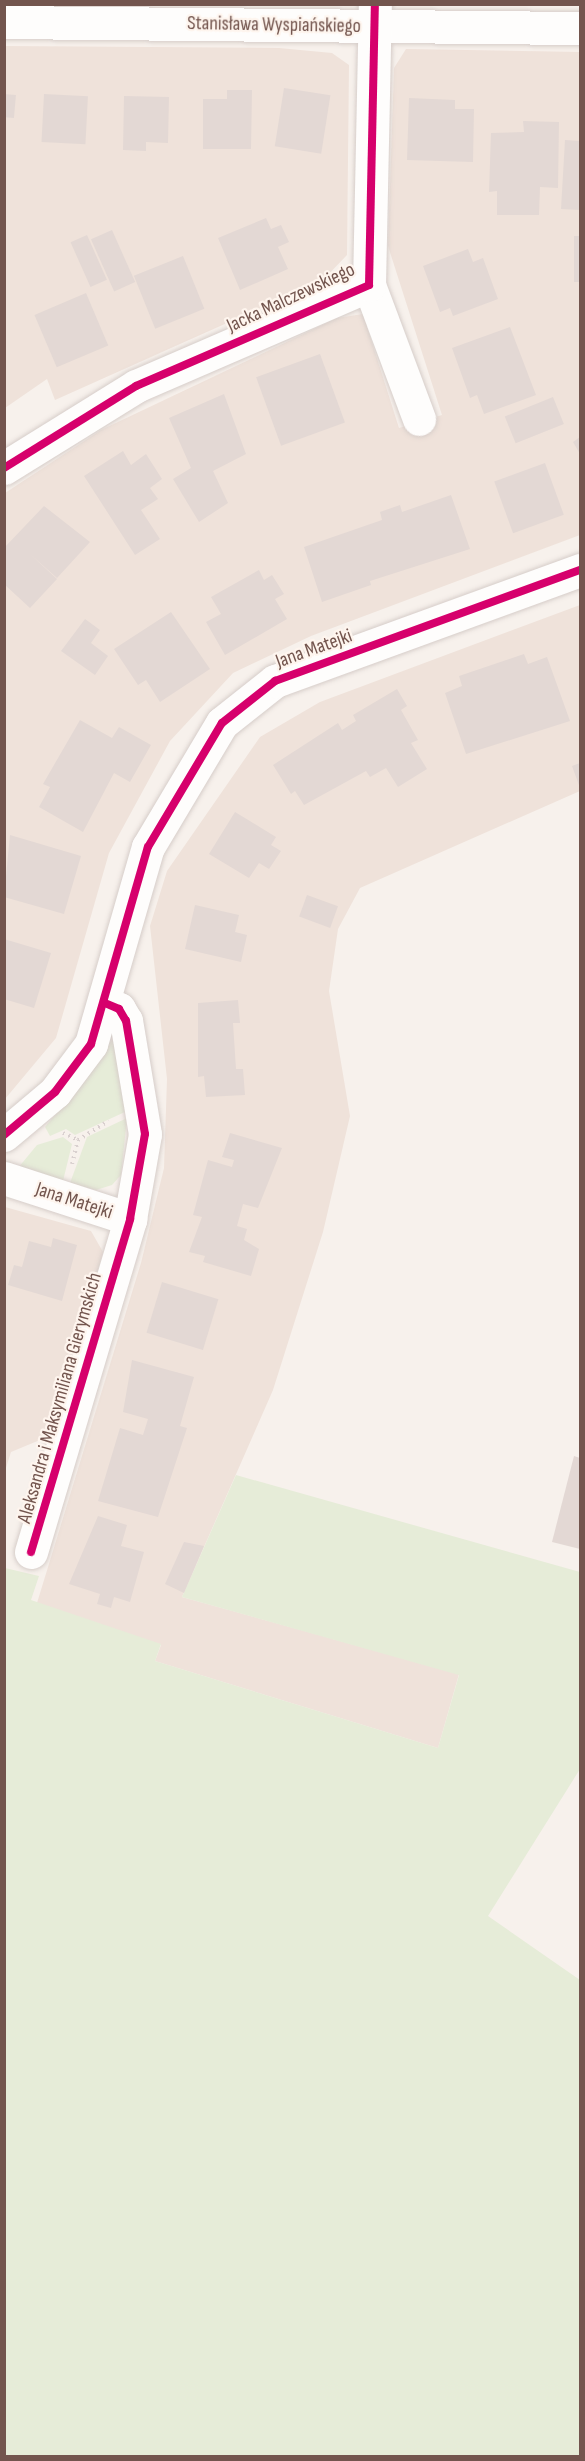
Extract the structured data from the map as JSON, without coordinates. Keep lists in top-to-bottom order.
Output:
{
  "streets": {
    "street": [
      "Stanisława Wyspiańskiego",
      "Jacka Malczewskiego",
      "Jana Matejki",
      "Aleksandra i Maksymiliana Gierymskich"
    ]
  },
  "crossings": [
    ["Stanisława Wyspiańskiego", "Jacka Malczewskiego"],
    ["Jana Matejki", "Aleksandra i Maksymiliana Gierymskich"]
  ]
}
